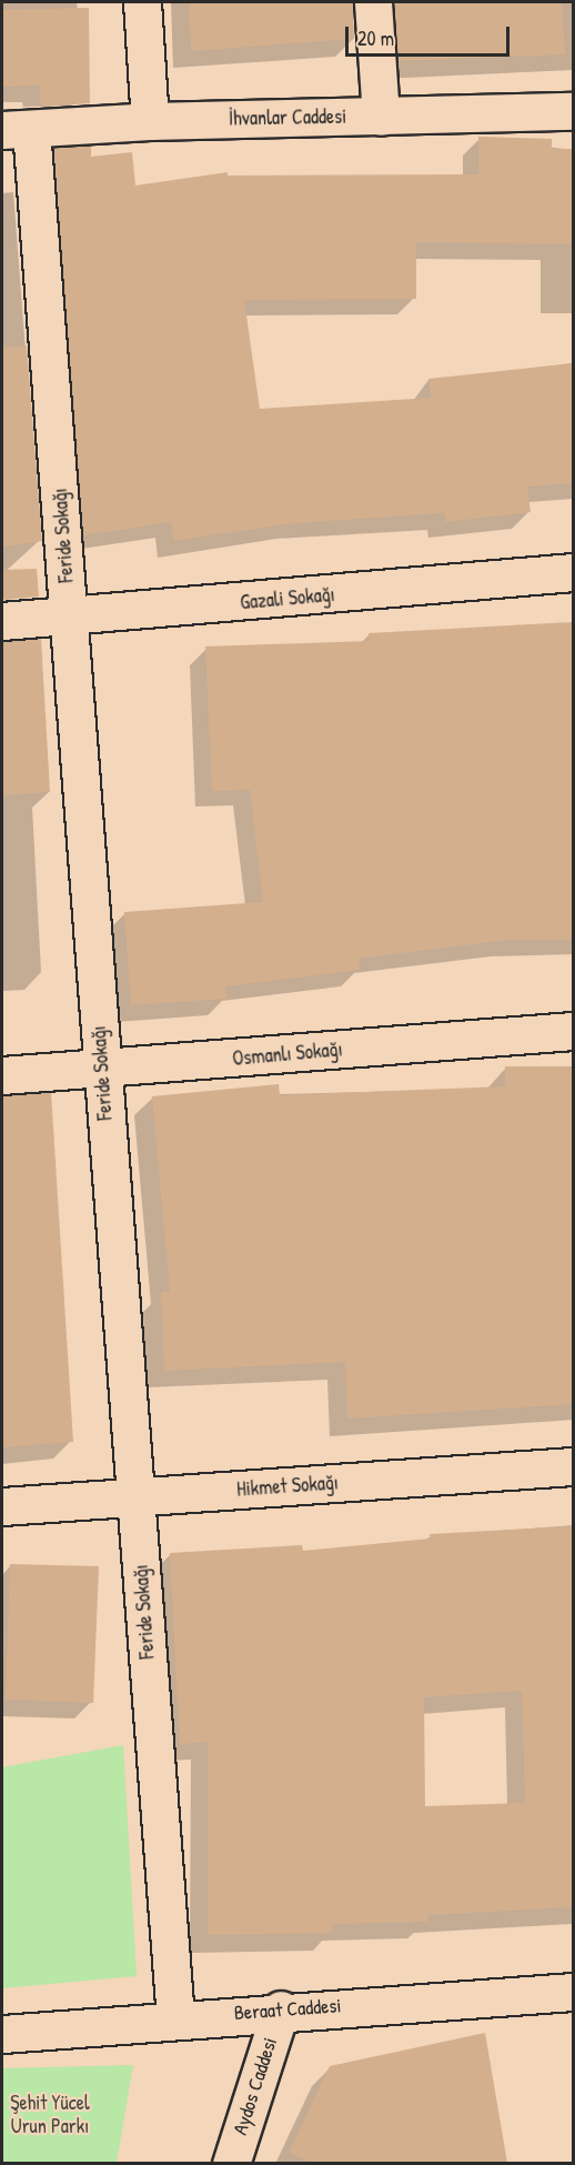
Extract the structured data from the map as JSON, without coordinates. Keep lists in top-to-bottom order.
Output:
{
  "streets": {
    "street": [
      "İhvanlar Caddesi",
      "Feride Sokağı",
      "Gazali Sokağı",
      "Osmanlı Sokağı",
      "Hikmet Sokağı",
      "Beraat Caddesi",
      "Aydos Caddesi"
    ]
  },
  "crossings": [
    ["İhvanlar Caddesi", "Feride Sokağı"],
    ["Feride Sokağı", "Gazali Sokağı"],
    ["Feride Sokağı", "Osmanlı Sokağı"],
    ["Feride Sokağı", "Hikmet Sokağı"],
    ["Feride Sokağı", "Beraat Caddesi"],
    ["Beraat Caddesi", "Aydos Caddesi"]
  ],
  "parks": ["Şehit Yücel Urun Parkı"],
  "scale_bar": "20 m"
}
